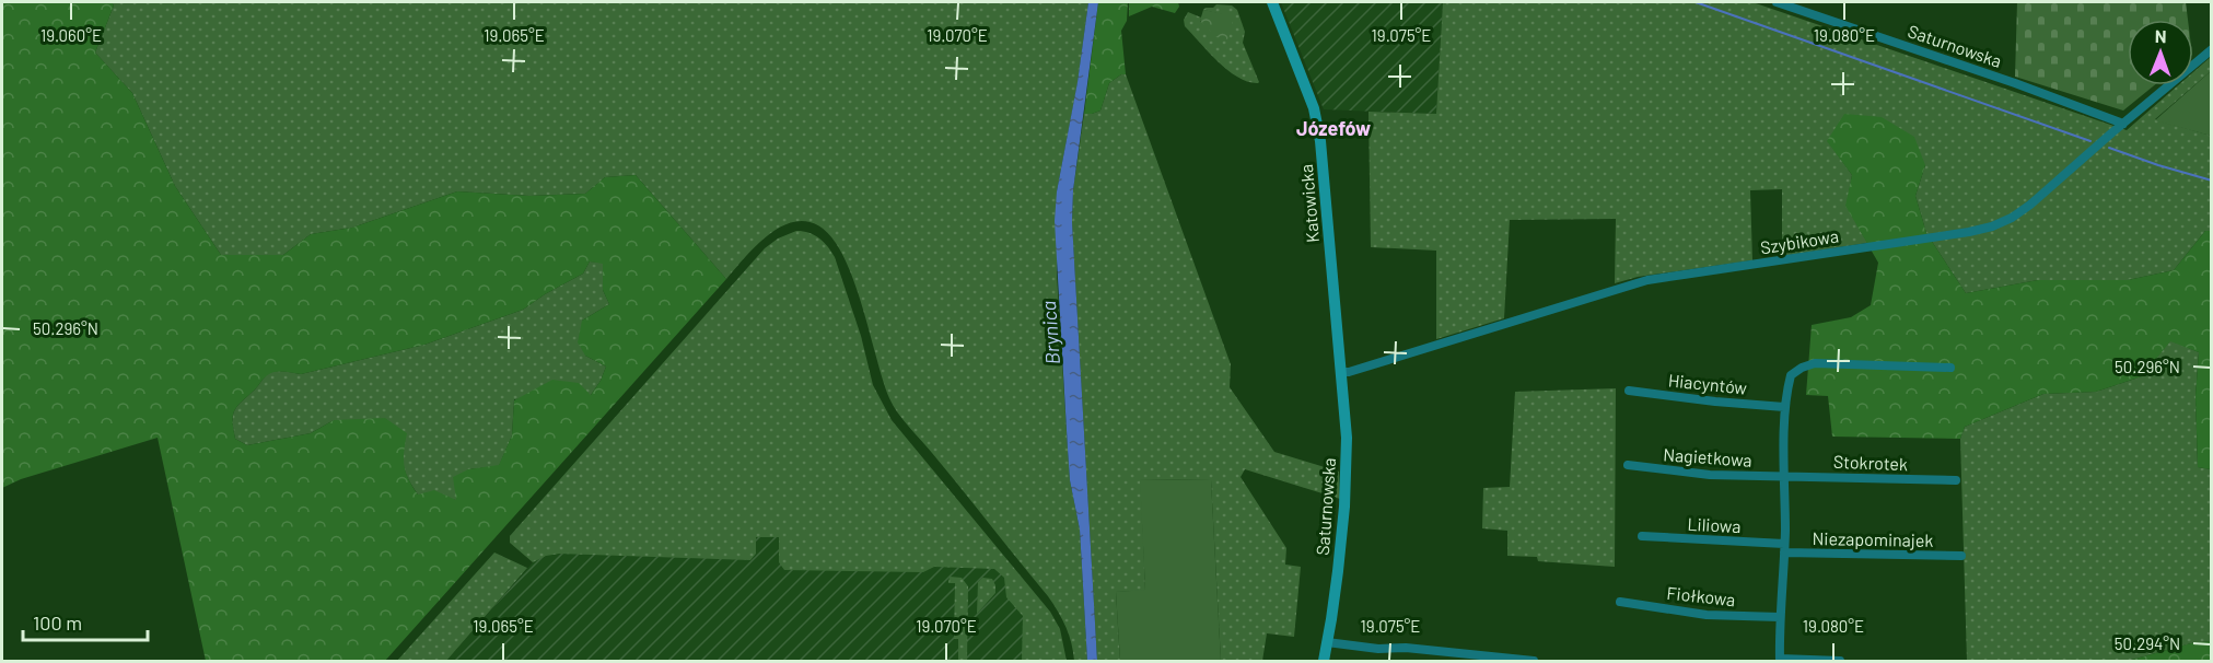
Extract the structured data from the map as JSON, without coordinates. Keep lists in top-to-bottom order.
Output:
{
  "streets": {
    "street": [
      "Saturnowska",
      "Katowicka",
      "Szybikowa",
      "Hiacyntów",
      "Nagietkowa",
      "Stokrotek",
      "Liliowa",
      "Niezapominajek",
      "Fiołkowa"
    ]
  },
  "crossings": [
    ["Saturnowska", "Katowicka"],
    ["Saturnowska", "Szybikowa"],
    ["Katowicka", "Szybikowa"],
    ["Nagietkowa", "Stokrotek"],
    ["Liliowa", "Niezapominajek"]
  ],
  "districts": ["Józefów"],
  "water": ["Brynica"],
  "scale_bar": "100 m",
  "north": "top",
  "coordinates": [
    "19.060°E",
    "19.065°E",
    "19.070°E",
    "19.075°E",
    "19.080°E",
    "50.296°N",
    "50.294°N"
  ]
}
